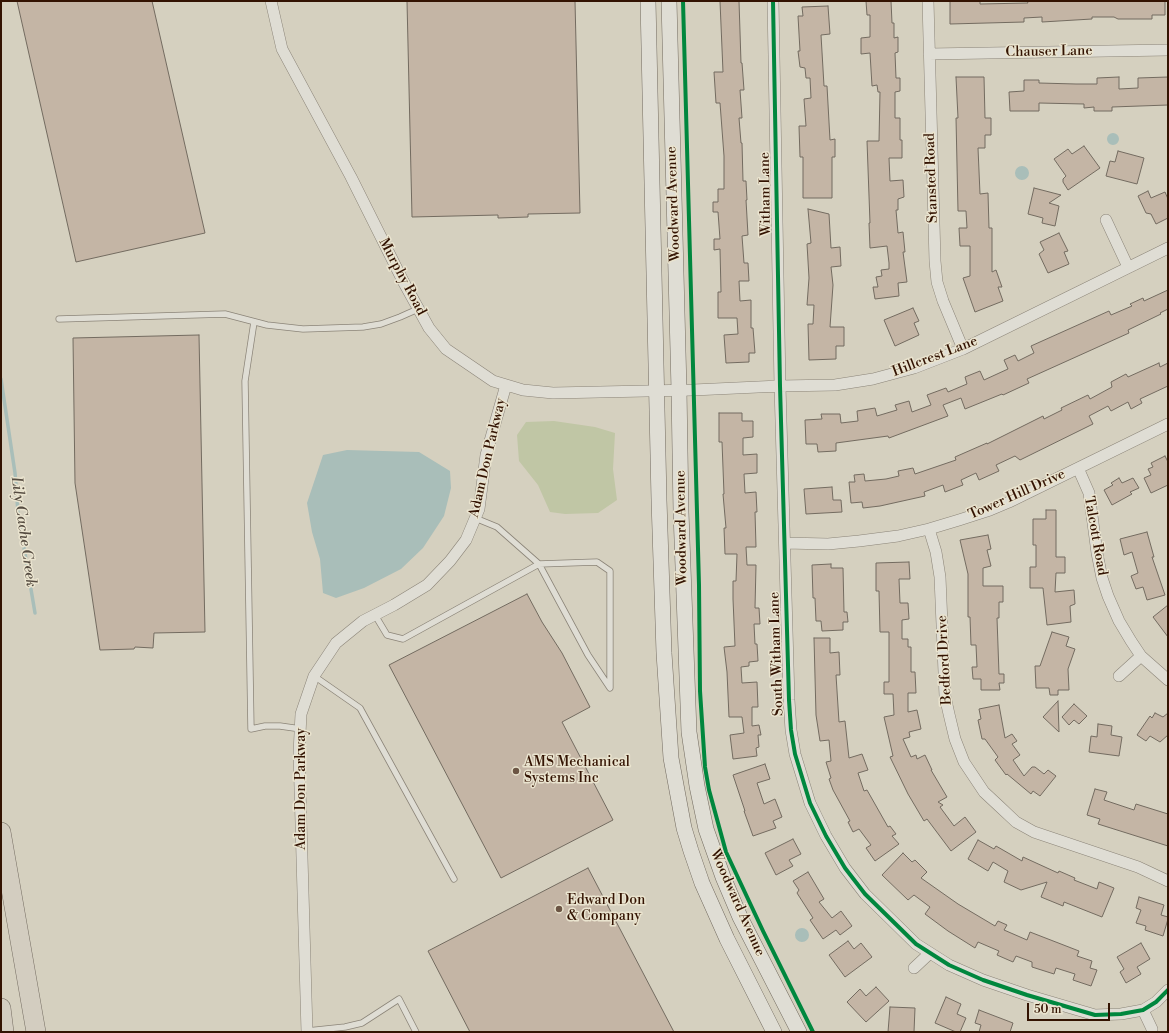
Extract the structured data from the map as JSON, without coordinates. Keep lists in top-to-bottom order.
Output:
{
  "streets": {
    "street": [
      "Chauser Lane",
      "Stansted Road",
      "Witham Lane",
      "Woodward Avenue",
      "Murphy Road",
      "Hillcrest Lane",
      "Adam Don Parkway",
      "Tower Hill Drive",
      "Talcott Road",
      "South Witham Lane",
      "Bedford Drive"
    ]
  },
  "crossings": [
    ["Chauser Lane", "Stansted Road"],
    ["Stansted Road", "Hillcrest Lane"],
    ["Witham Lane", "Hillcrest Lane"],
    ["Witham Lane", "South Witham Lane"],
    ["Woodward Avenue", "Murphy Road"],
    ["Woodward Avenue", "Hillcrest Lane"],
    ["Murphy Road", "Hillcrest Lane"],
    ["Murphy Road", "Adam Don Parkway"],
    ["Hillcrest Lane", "South Witham Lane"],
    ["Tower Hill Drive", "Talcott Road"],
    ["Tower Hill Drive", "South Witham Lane"],
    ["Tower Hill Drive", "Bedford Drive"]
  ],
  "water": ["Lily Cache Creek"],
  "places": ["AMS Mechanical Systems Inc", "Edward Don & Company"],
  "scale_bar": "50 m"
}
